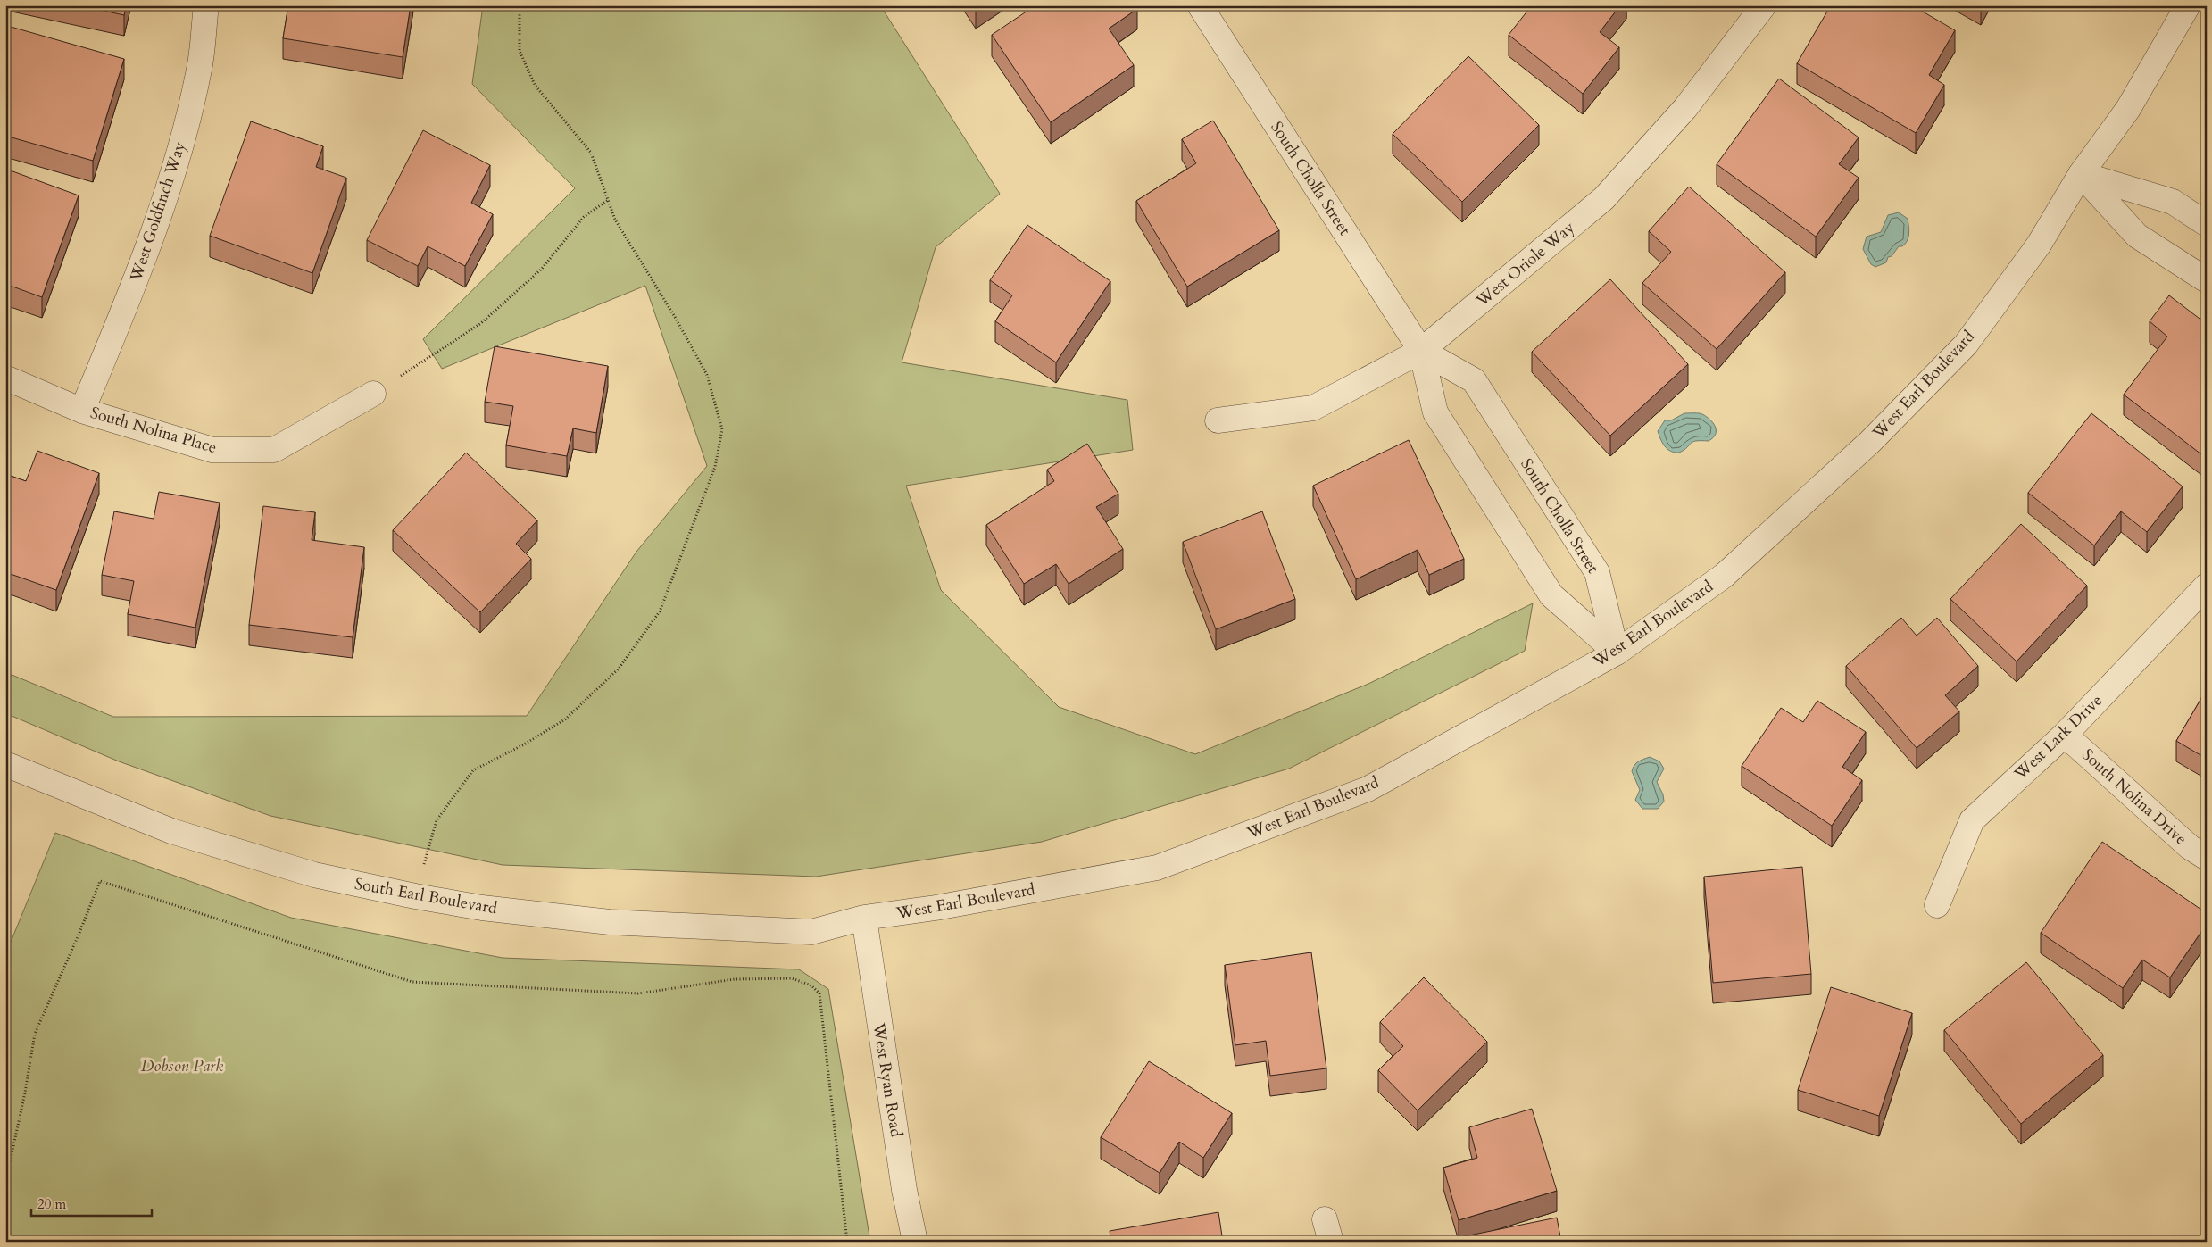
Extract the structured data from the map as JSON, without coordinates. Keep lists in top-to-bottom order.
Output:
{
  "streets": {
    "street": [
      "South Cholla Street",
      "West Goldfinch Way",
      "West Oriole Way",
      "West Earl Boulevard",
      "South Nolina Place",
      "West Lark Drive",
      "South Nolina Drive",
      "South Earl Boulevard",
      "West Ryan Road"
    ]
  },
  "crossings": [
    ["South Cholla Street", "West Oriole Way"],
    ["South Cholla Street", "West Earl Boulevard"],
    ["West Goldfinch Way", "South Nolina Place"],
    ["West Earl Boulevard", "South Earl Boulevard"],
    ["West Earl Boulevard", "West Ryan Road"],
    ["West Lark Drive", "South Nolina Drive"],
    ["South Earl Boulevard", "West Ryan Road"]
  ],
  "parks": ["Dobson Park"],
  "scale_bar": "20 m"
}
